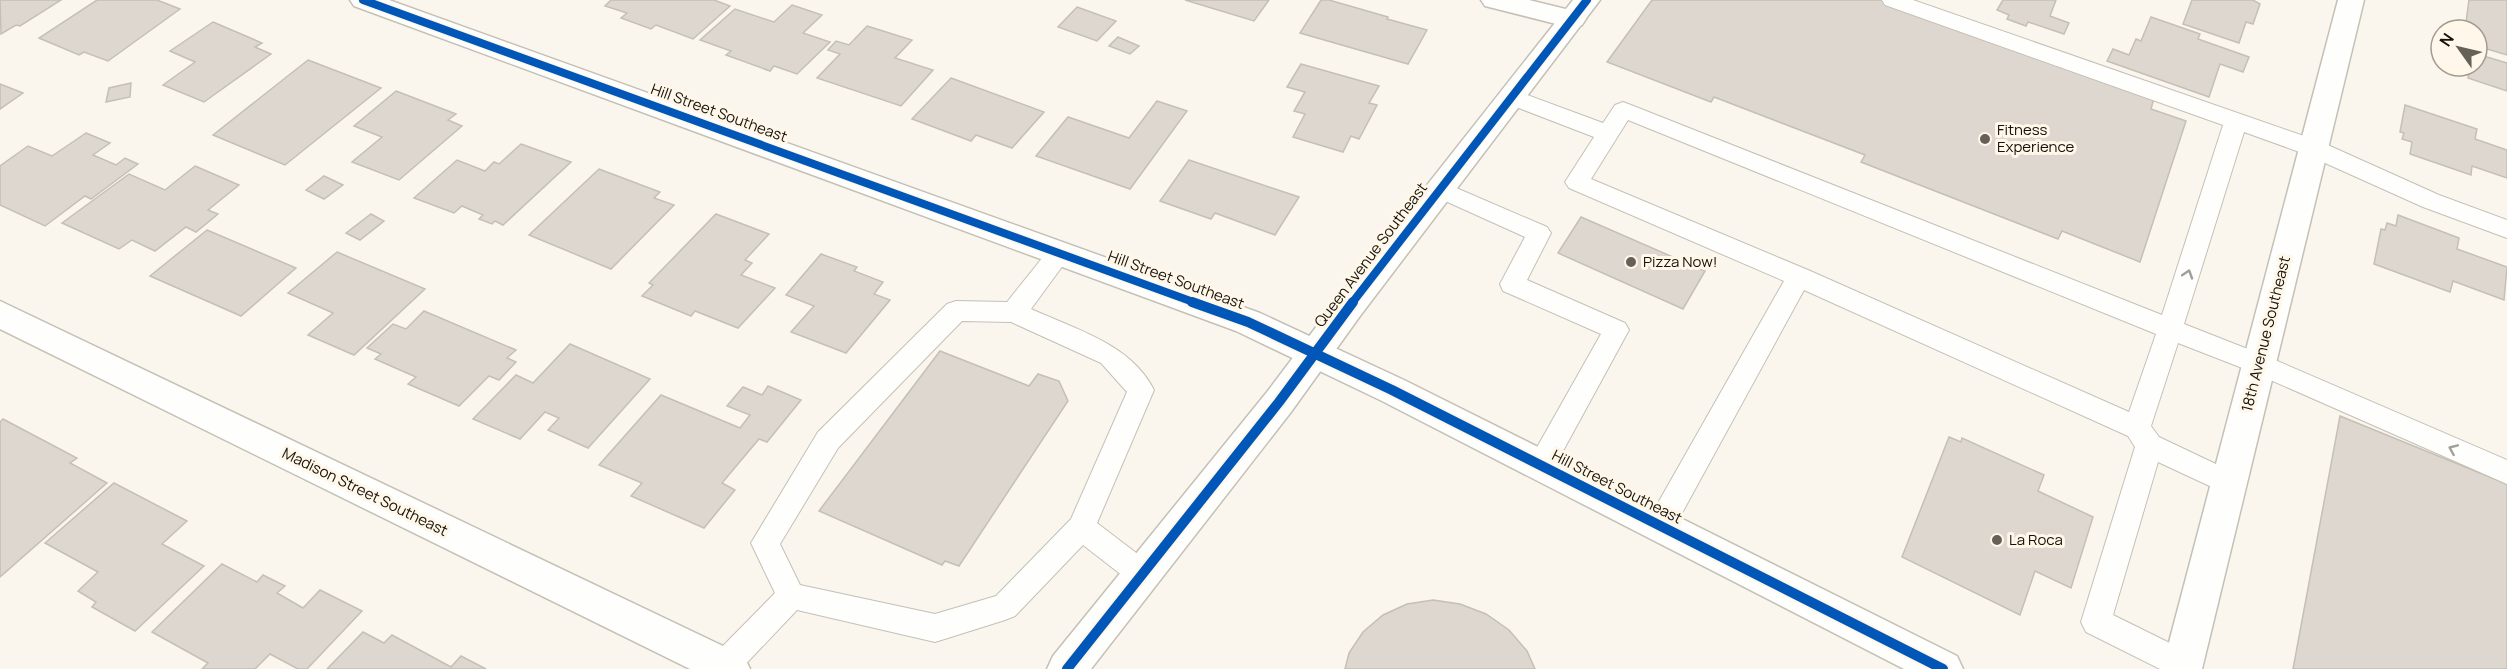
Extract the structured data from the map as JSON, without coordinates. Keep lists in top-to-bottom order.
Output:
{
  "streets": {
    "street": [
      "Hill Street Southeast",
      "Queen Avenue Southeast",
      "18th Avenue Southeast",
      "Madison Street Southeast"
    ]
  },
  "crossings": [
    ["Hill Street Southeast", "Queen Avenue Southeast"]
  ],
  "places": ["Fitness Experience", "Pizza Now!", "La Roca"],
  "north": "top left"
}
